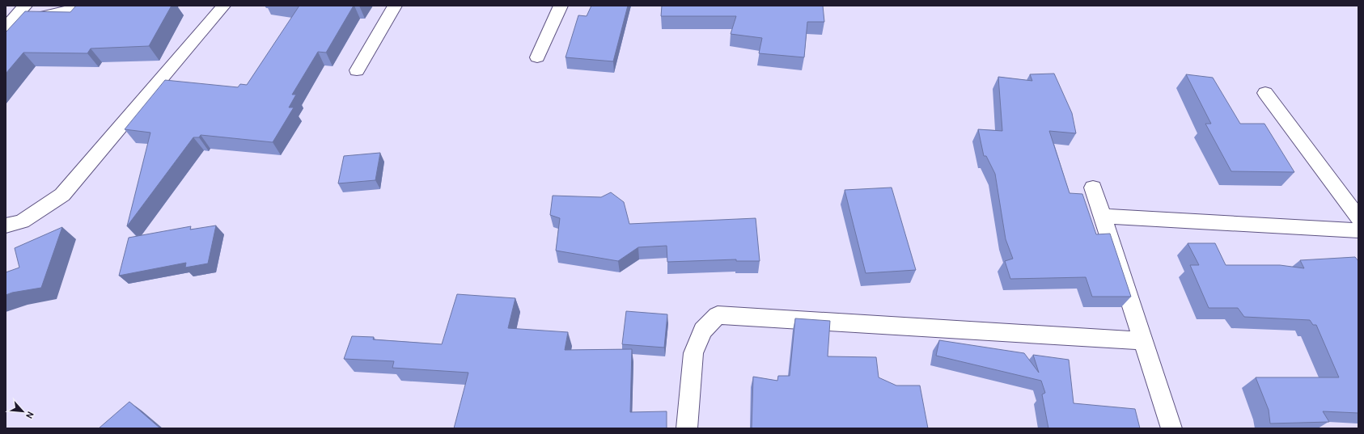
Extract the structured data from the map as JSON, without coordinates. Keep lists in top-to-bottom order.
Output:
{
  "north": "bottom right"
}
